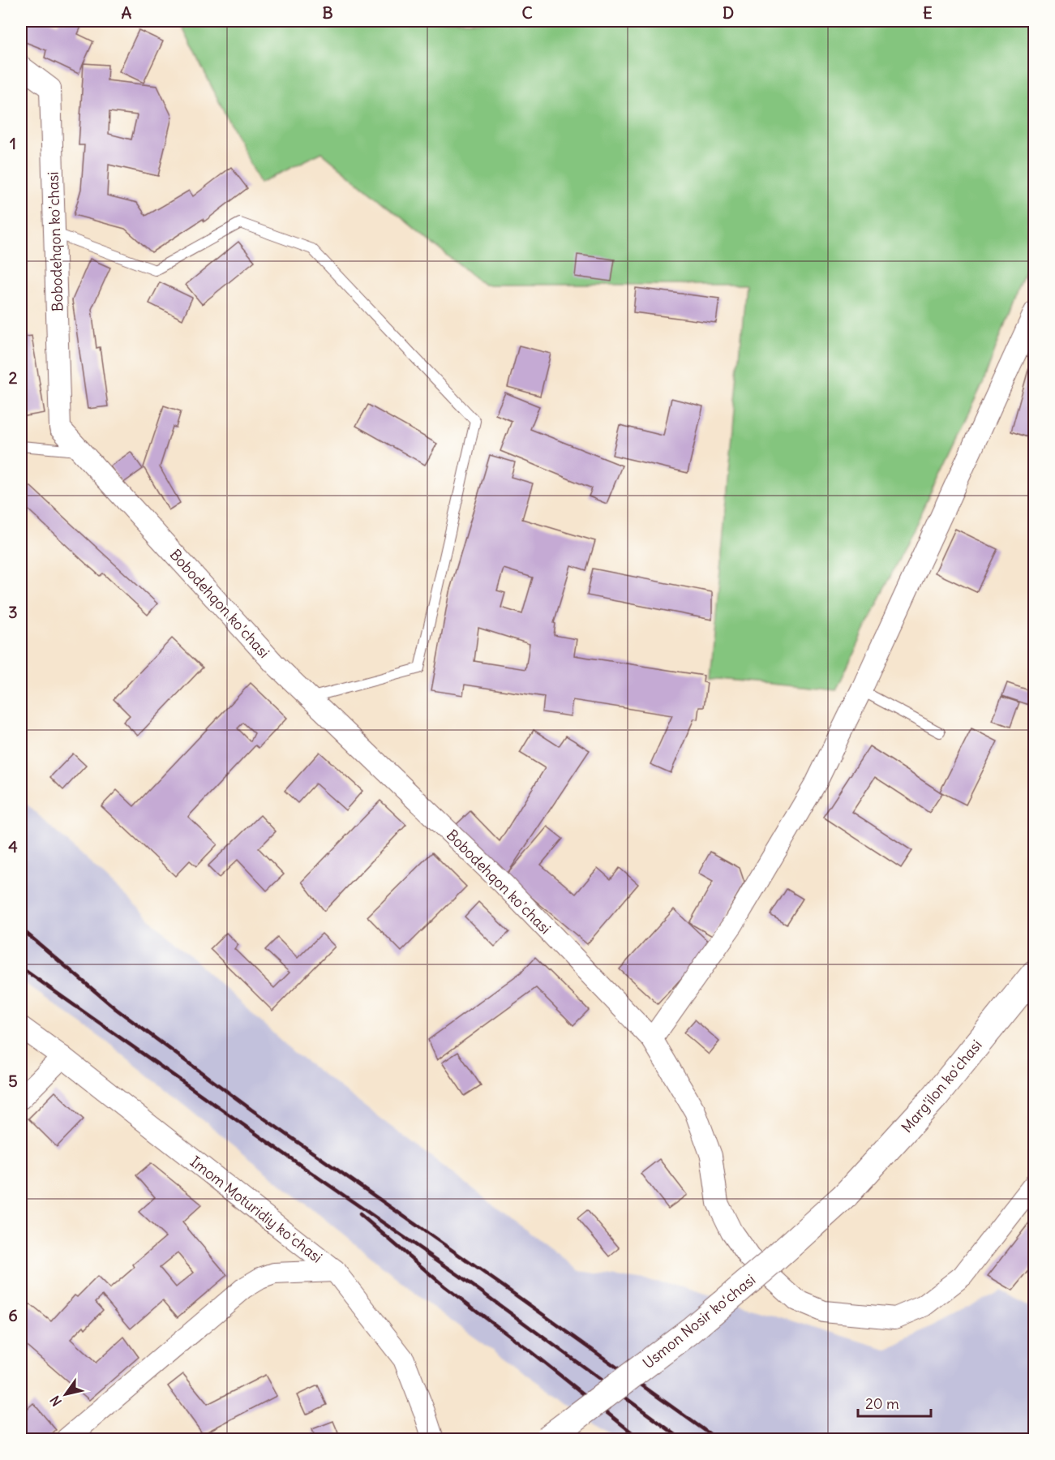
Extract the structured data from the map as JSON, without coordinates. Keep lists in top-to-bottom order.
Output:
{
  "streets": {
    "main road": ["Marg'ilon ko'chasi", "Usmon Nosir ko‘chasi"],
    "street": ["Bobodehqon koʼchasi", "Imom Moturidiy koʻchasi"]
  },
  "crossings": [
    ["Marg'ilon ko'chasi", "Usmon Nosir ko‘chasi"]
  ],
  "scale_bar": "20 m",
  "north": "bottom left",
  "grid": {
    "columns": [
      "A",
      "B",
      "C",
      "D",
      "E"
    ],
    "rows": [
      "1",
      "2",
      "3",
      "4",
      "5",
      "6"
    ]
  }
}
